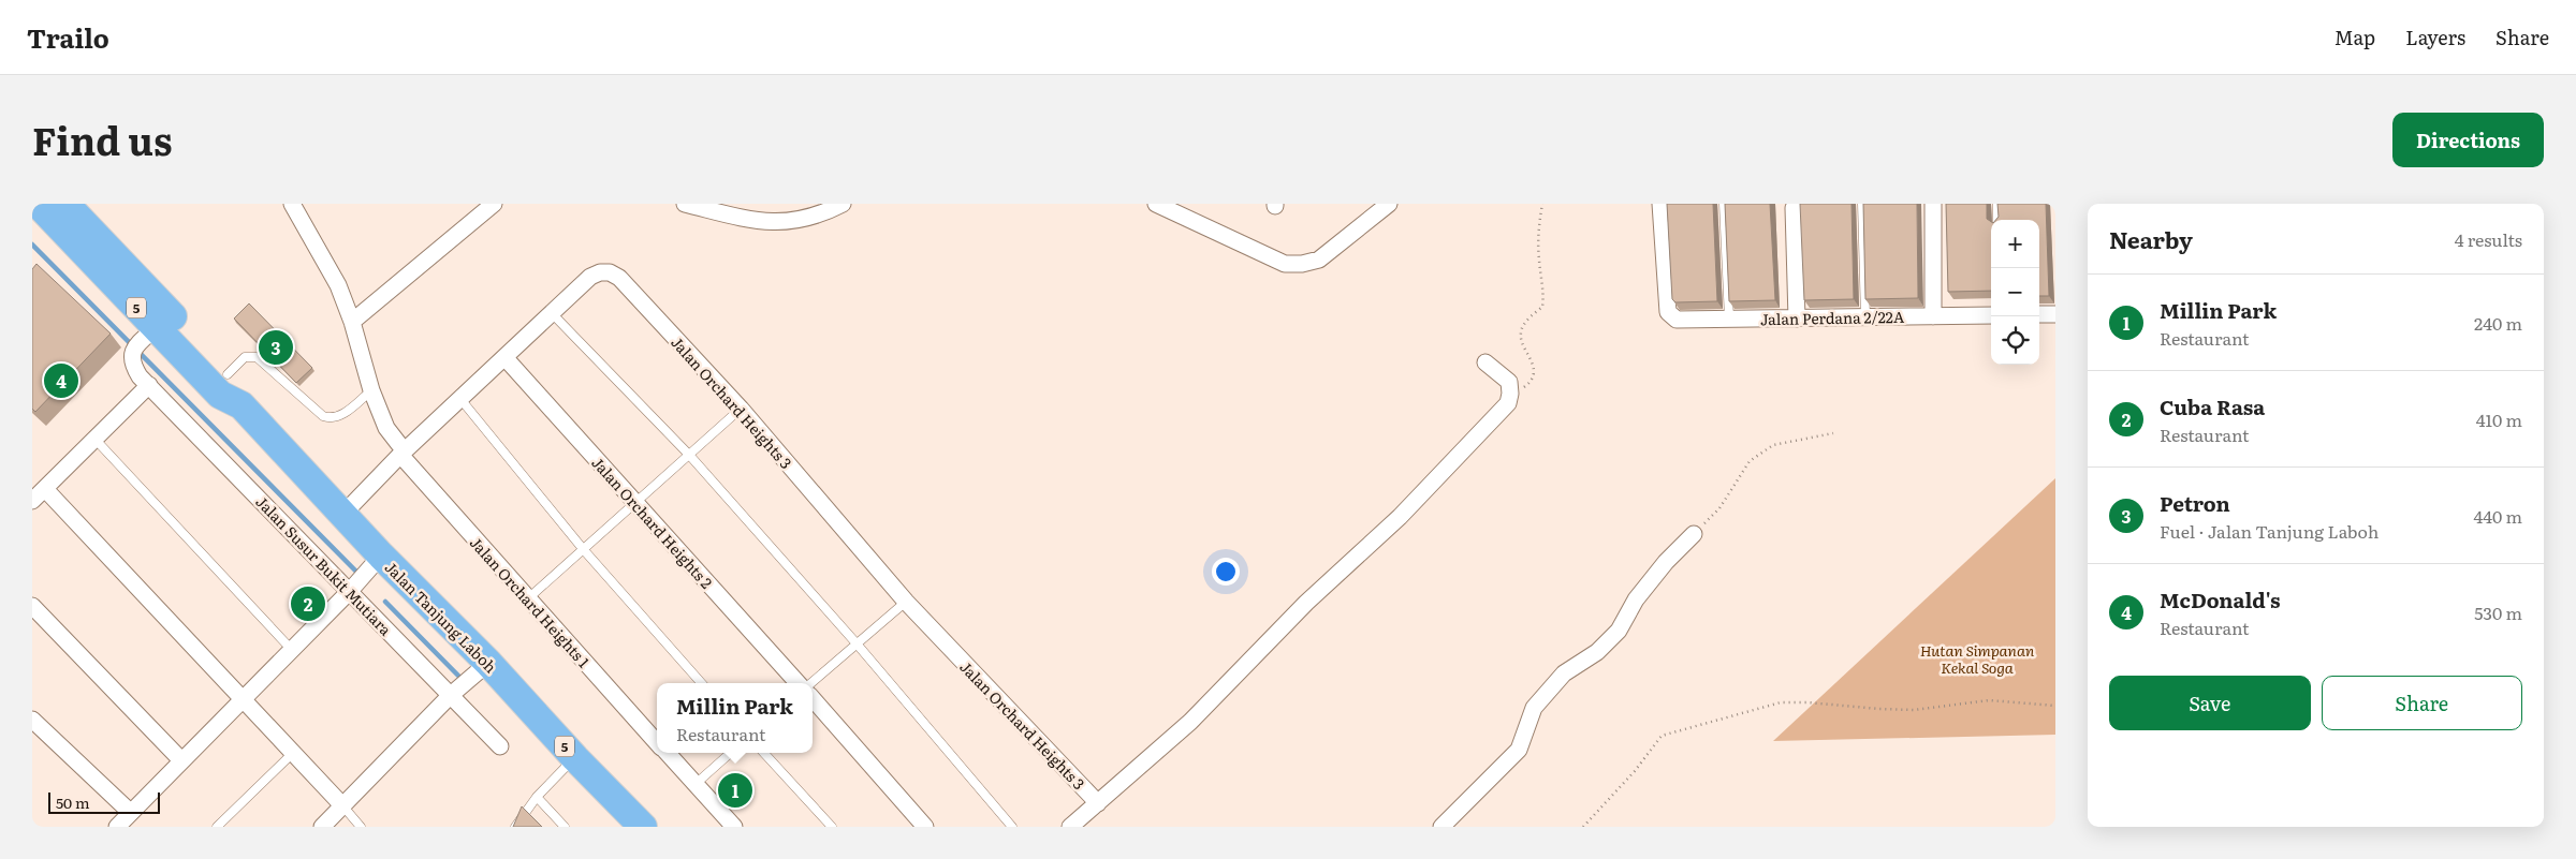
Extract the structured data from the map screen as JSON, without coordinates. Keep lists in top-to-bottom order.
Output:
{
  "streets": {
    "highway": ["5", "Jalan Tanjung Laboh"],
    "street": [
      "Jalan Perdana 2/22A",
      "Jalan Orchard Heights 3",
      "Jalan Orchard Heights 2",
      "Jalan Susur Bukit Mutiara",
      "Jalan Orchard Heights 1"
    ]
  },
  "crossings": [
    ["Jalan Orchard Heights 3", "Jalan Orchard Heights 2"],
    ["Jalan Orchard Heights 3", "Jalan Orchard Heights 1"],
    ["Jalan Orchard Heights 3", "Jalan Tanjung Laboh"],
    ["Jalan Susur Bukit Mutiara", "Jalan Tanjung Laboh"]
  ],
  "parks": ["Hutan Simpanan Kekal Soga"],
  "scale_bar": "50 m",
  "page": {
    "header": "Trailo",
    "nav": ["Map", "Layers", "Share"],
    "title": "Find us",
    "buttons": [
      "Directions",
      ["Save", "Share"]
    ],
    "heading": ["Nearby", "4 results"],
    "map_buttons": ["+", "−"],
    "list": [
      {
        "mark": "1",
        "name": "Millin Park",
        "note": "Restaurant",
        "value": "240 m"
      },
      {
        "mark": "2",
        "name": "Cuba Rasa",
        "note": "Restaurant",
        "value": "410 m"
      },
      {
        "mark": "3",
        "name": "Petron",
        "note": "Fuel · Jalan Tanjung Laboh",
        "value": "440 m"
      },
      {
        "mark": "4",
        "name": "McDonald's",
        "note": "Restaurant",
        "value": "530 m"
      }
    ],
    "pins": [
      "3",
      "4",
      "2",
      "1"
    ],
    "popup": ["Millin Park", "Restaurant"],
    "scale": "50 m"
  }
}
